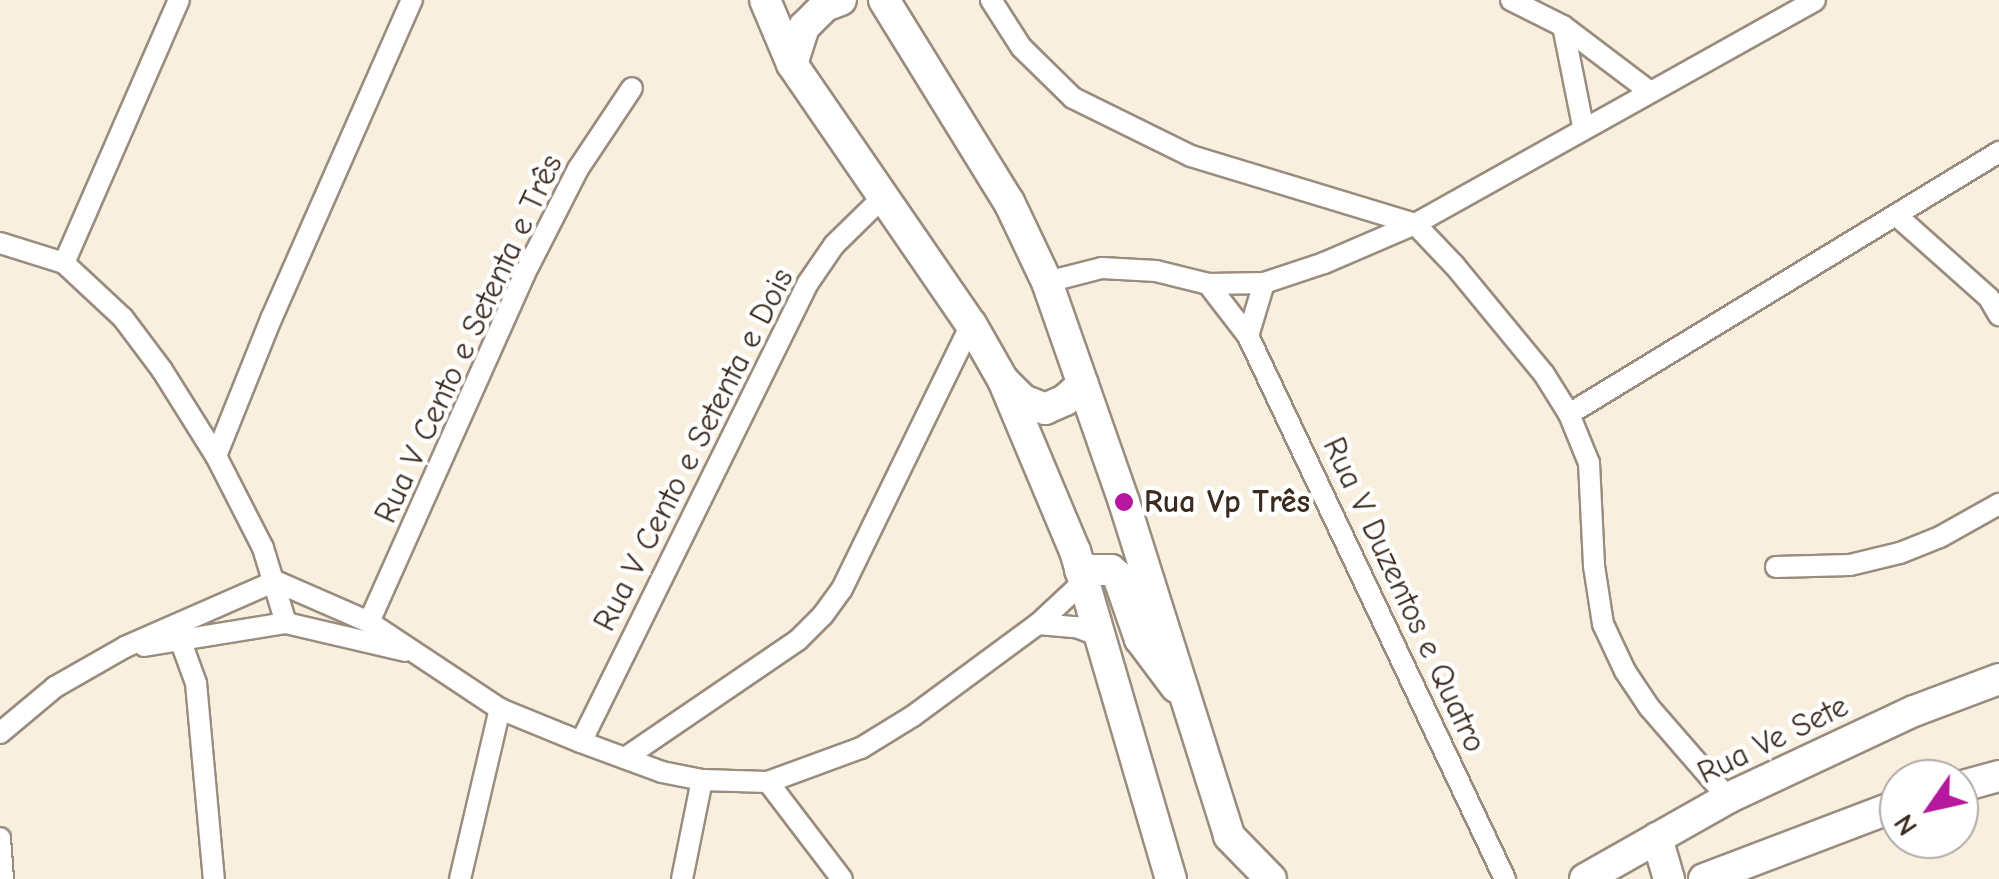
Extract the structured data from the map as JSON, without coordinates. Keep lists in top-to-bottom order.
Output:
{
  "streets": {
    "main road": ["Rua Ve Sete"],
    "street": ["Rua V Cento e Setenta e Três", "Rua V Cento e Setenta e Dois", "Rua V Duzentos e Quatro"]
  },
  "places": ["Rua Vp Três"],
  "north": "bottom left"
}
